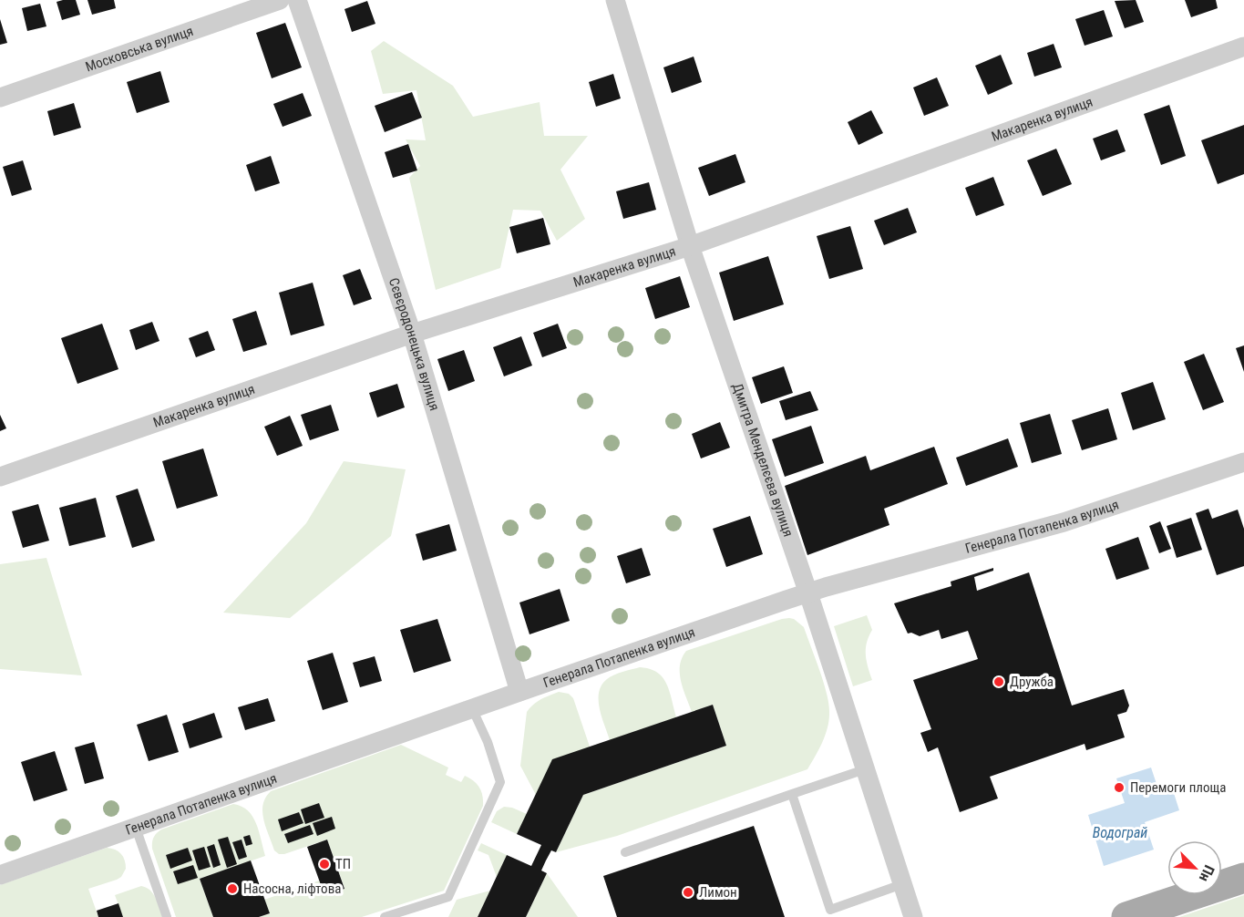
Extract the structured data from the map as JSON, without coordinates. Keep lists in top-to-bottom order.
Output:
{
  "streets": {
    "street": [
      "Московська вулиця",
      "Макаренка вулиця",
      "Сєвєродонецька вулиця",
      "Дмитра Менделєєва вулиця",
      "Генерала Потапенка вулиця"
    ]
  },
  "crossings": [
    ["Макаренка вулиця", "Сєвєродонецька вулиця"],
    ["Макаренка вулиця", "Дмитра Менделєєва вулиця"],
    ["Сєвєродонецька вулиця", "Генерала Потапенка вулиця"],
    ["Дмитра Менделєєва вулиця", "Генерала Потапенка вулиця"]
  ],
  "water": ["Водограй"],
  "places": [
    "Дружба",
    "Перемоги площа",
    "ТП",
    "Насосна, ліфтова",
    "Лимон"
  ],
  "north": "bottom right"
}
